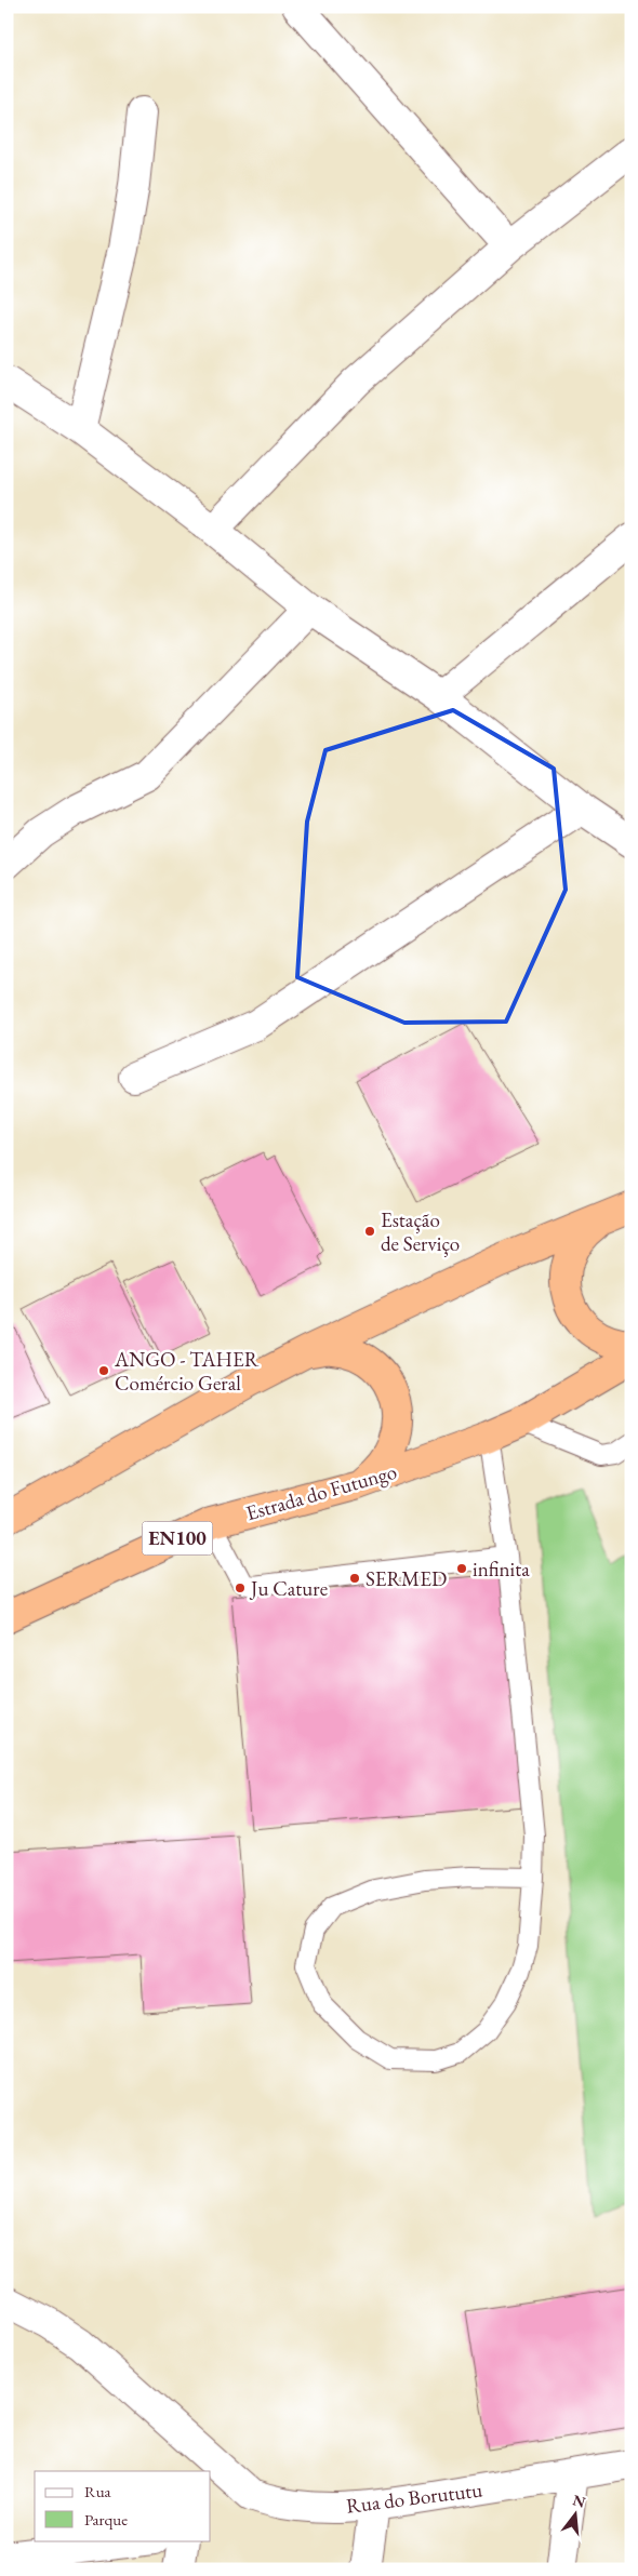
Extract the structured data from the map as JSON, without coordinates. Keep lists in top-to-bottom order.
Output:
{
  "streets": {
    "highway": ["Estrada do Futungo", "EN100"],
    "street": ["Rua do Borututu"]
  },
  "places": [
    "Estação de Serviço",
    "ANGO - TAHER Comércio Geral",
    "infinita",
    "SERMED",
    "Ju Cature"
  ],
  "legend": ["Rua", "Parque"],
  "north": "top"
}
